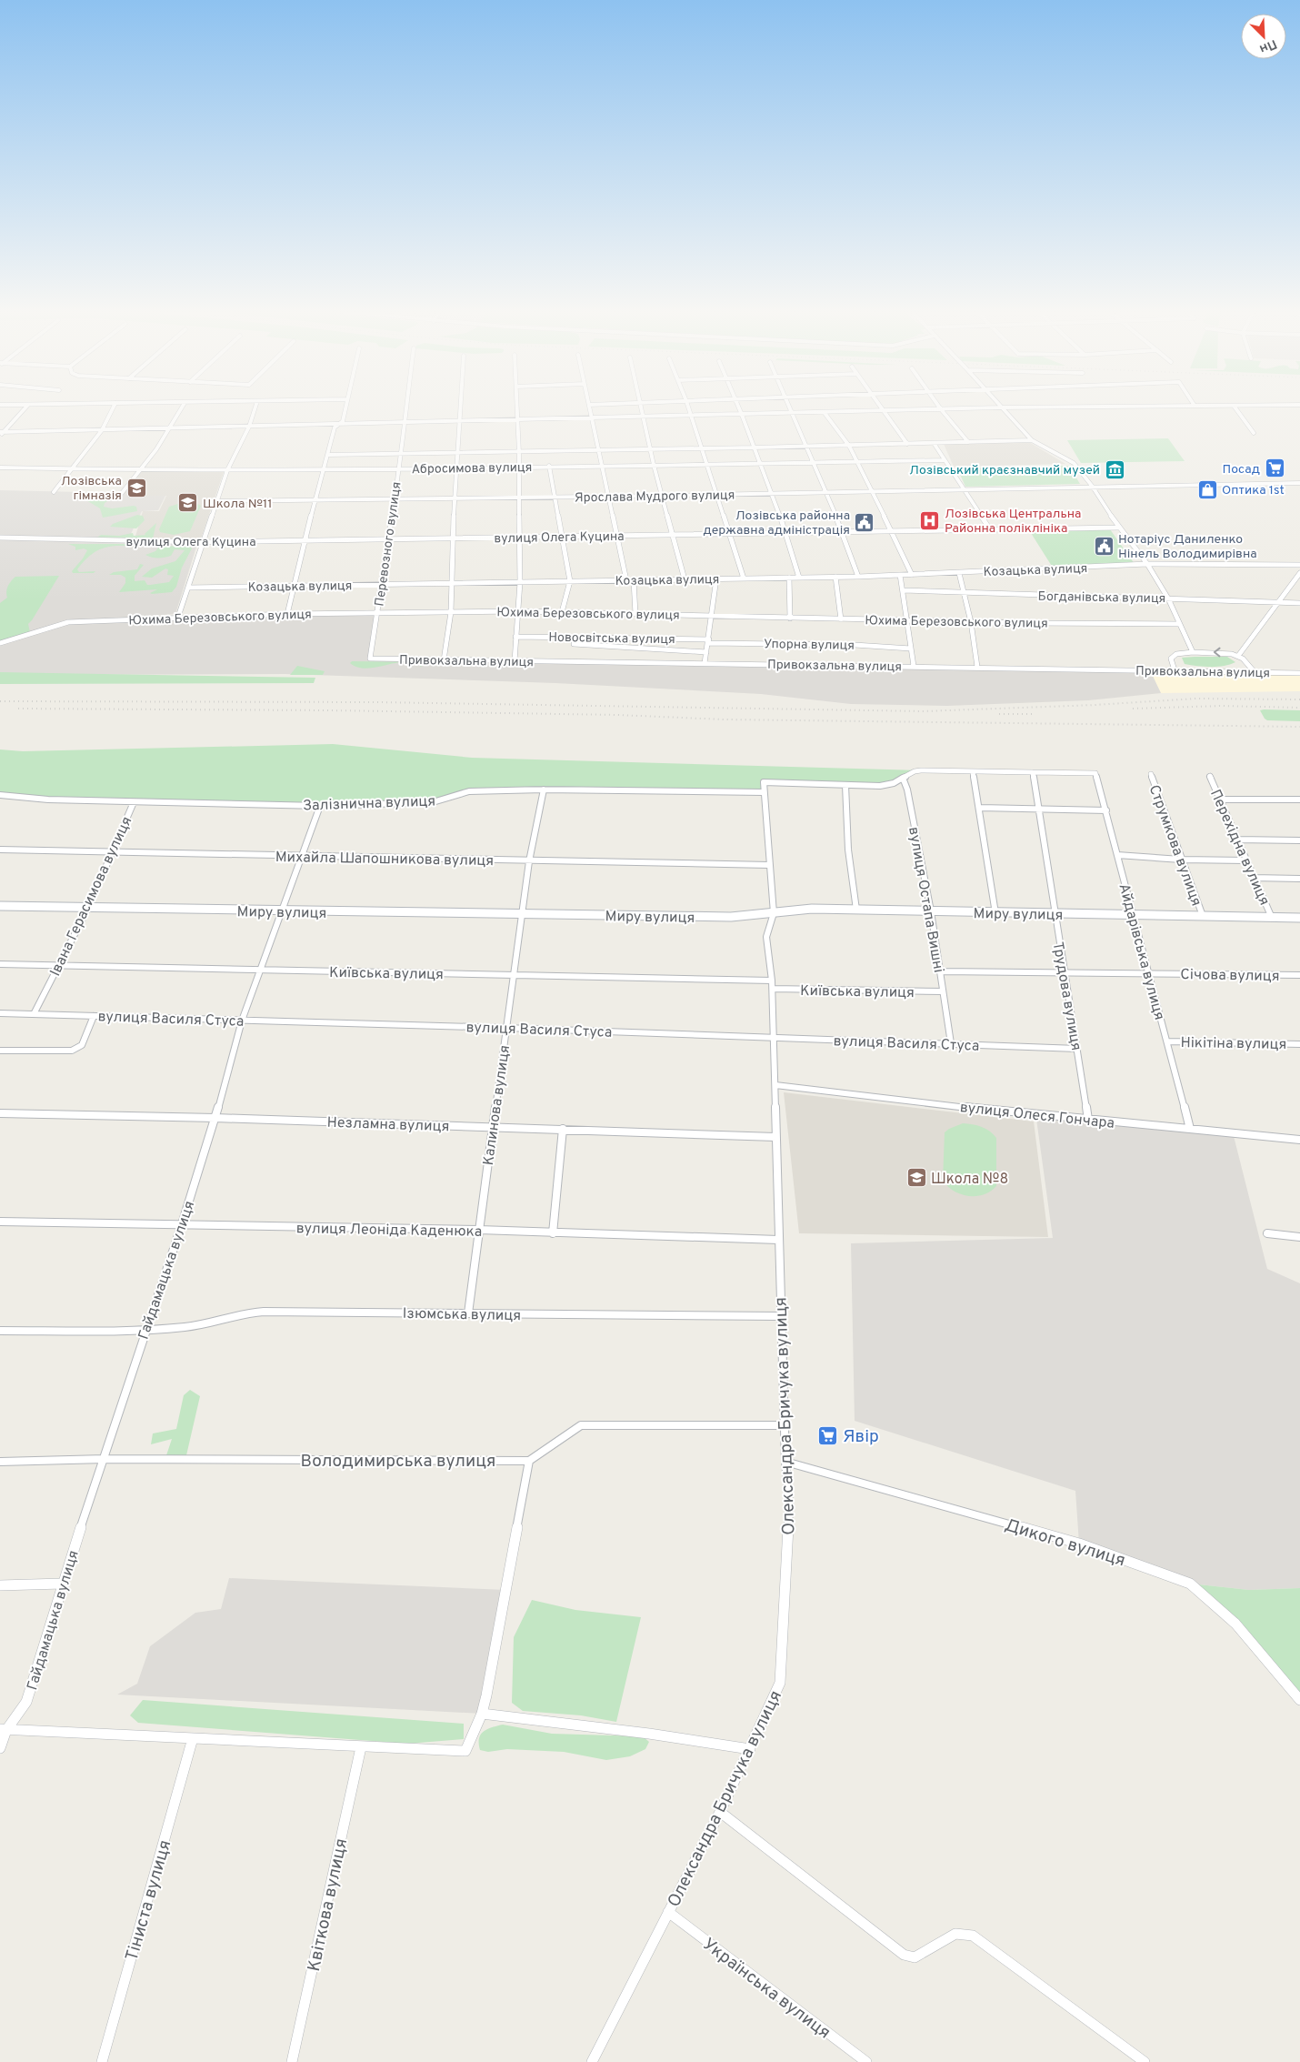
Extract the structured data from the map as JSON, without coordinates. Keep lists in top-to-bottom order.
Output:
{
  "streets": {
    "main road": ["Миру вулиця"],
    "street": [
      "Абросимова вулиця",
      "Ярослава Мудрого вулиця",
      "вулиця Олега Куцина",
      "Перевозного вулиця",
      "Козацька вулиця",
      "Богданівська вулиця",
      "Юхима Березовського вулиця",
      "Новосвітська вулиця",
      "Упорна вулиця",
      "Привокзальна вулиця",
      "Залізнична вулиця",
      "Струмкова вулиця",
      "Перехідна вулиця",
      "Михайла Шапошникова вулиця",
      "Івана Герасимова вулиця",
      "вулиця Остапа Вишні",
      "Айдарівська вулиця",
      "Київська вулиця",
      "Січова вулиця",
      "Трудова вулиця",
      "вулиця Василя Стуса",
      "Нікітіна вулиця",
      "Калинова вулиця",
      "вулиця Олеся Гончара",
      "Незламна вулиця",
      "вулиця Леоніда Каденюка",
      "Гайдамацька вулиця",
      "Ізюмська вулиця",
      "Олександра Бричука вулиця",
      "Володимирська вулиця",
      "Дикого вулиця",
      "Тіниста вулиця",
      "Квіткова вулиця",
      "Українська вулиця"
    ]
  },
  "crossings": [
    ["Абросимова вулиця", "Перевозного вулиця"],
    ["Ярослава Мудрого вулиця", "Перевозного вулиця"],
    ["вулиця Олега Куцина", "Перевозного вулиця"],
    ["Перевозного вулиця", "Козацька вулиця"],
    ["Перевозного вулиця", "Юхима Березовського вулиця"],
    ["Перевозного вулиця", "Привокзальна вулиця"],
    ["Новосвітська вулиця", "Упорна вулиця"],
    ["Залізнична вулиця", "Івана Герасимова вулиця"],
    ["Залізнична вулиця", "Калинова вулиця"],
    ["Залізнична вулиця", "Гайдамацька вулиця"],
    ["Залізнична вулиця", "Олександра Бричука вулиця"],
    ["Струмкова вулиця", "Миру вулиця"],
    ["Перехідна вулиця", "Миру вулиця"],
    ["Михайла Шапошникова вулиця", "Івана Герасимова вулиця"],
    ["Михайла Шапошникова вулиця", "Калинова вулиця"],
    ["Михайла Шапошникова вулиця", "Гайдамацька вулиця"],
    ["Михайла Шапошникова вулиця", "Олександра Бричука вулиця"],
    ["Івана Герасимова вулиця", "Миру вулиця"],
    ["Івана Герасимова вулиця", "Київська вулиця"],
    ["Івана Герасимова вулиця", "вулиця Василя Стуса"],
    ["вулиця Остапа Вишні", "Миру вулиця"],
    ["вулиця Остапа Вишні", "Київська вулиця"],
    ["вулиця Остапа Вишні", "Січова вулиця"],
    ["вулиця Остапа Вишні", "вулиця Василя Стуса"],
    ["Миру вулиця", "Айдарівська вулиця"],
    ["Миру вулиця", "Трудова вулиця"],
    ["Миру вулиця", "Калинова вулиця"],
    ["Миру вулиця", "Гайдамацька вулиця"],
    ["Миру вулиця", "Олександра Бричука вулиця"],
    ["Айдарівська вулиця", "Січова вулиця"],
    ["Айдарівська вулиця", "Трудова вулиця"],
    ["Айдарівська вулиця", "Нікітіна вулиця"],
    ["Айдарівська вулиця", "вулиця Олеся Гончара"],
    ["Київська вулиця", "Калинова вулиця"],
    ["Київська вулиця", "Гайдамацька вулиця"],
    ["Київська вулиця", "Олександра Бричука вулиця"],
    ["Січова вулиця", "Трудова вулиця"],
    ["Трудова вулиця", "вулиця Василя Стуса"],
    ["Трудова вулиця", "вулиця Олеся Гончара"],
    ["вулиця Василя Стуса", "Калинова вулиця"],
    ["вулиця Василя Стуса", "Гайдамацька вулиця"],
    ["вулиця Василя Стуса", "Олександра Бричука вулиця"],
    ["Калинова вулиця", "Незламна вулиця"],
    ["Калинова вулиця", "вулиця Леоніда Каденюка"],
    ["Калинова вулиця", "Ізюмська вулиця"],
    ["вулиця Олеся Гончара", "Олександра Бричука вулиця"],
    ["Незламна вулиця", "Гайдамацька вулиця"],
    ["Незламна вулиця", "Олександра Бричука вулиця"],
    ["вулиця Леоніда Каденюка", "Гайдамацька вулиця"],
    ["вулиця Леоніда Каденюка", "Олександра Бричука вулиця"],
    ["Гайдамацька вулиця", "Ізюмська вулиця"],
    ["Гайдамацька вулиця", "Володимирська вулиця"],
    ["Ізюмська вулиця", "Олександра Бричука вулиця"],
    ["Олександра Бричука вулиця", "Дикого вулиця"],
    ["Олександра Бричука вулиця", "Українська вулиця"]
  ],
  "places": {
    "supermarket": ["Посад", "Явiр"],
    "museum": ["Лозівський краєзнавчий музей"],
    "school or university": ["Лозівська гімназія", "Школа №11", "Школа №8"],
    "shop": ["Оптика 1st"],
    "hospital": ["Лозівська Центральна Районна поліклініка"],
    "public building": ["Лозівська районна державна адміністрація", "Нотаріус Даниленко Нінель Володимирівна"]
  },
  "north": "bottom right"
}
